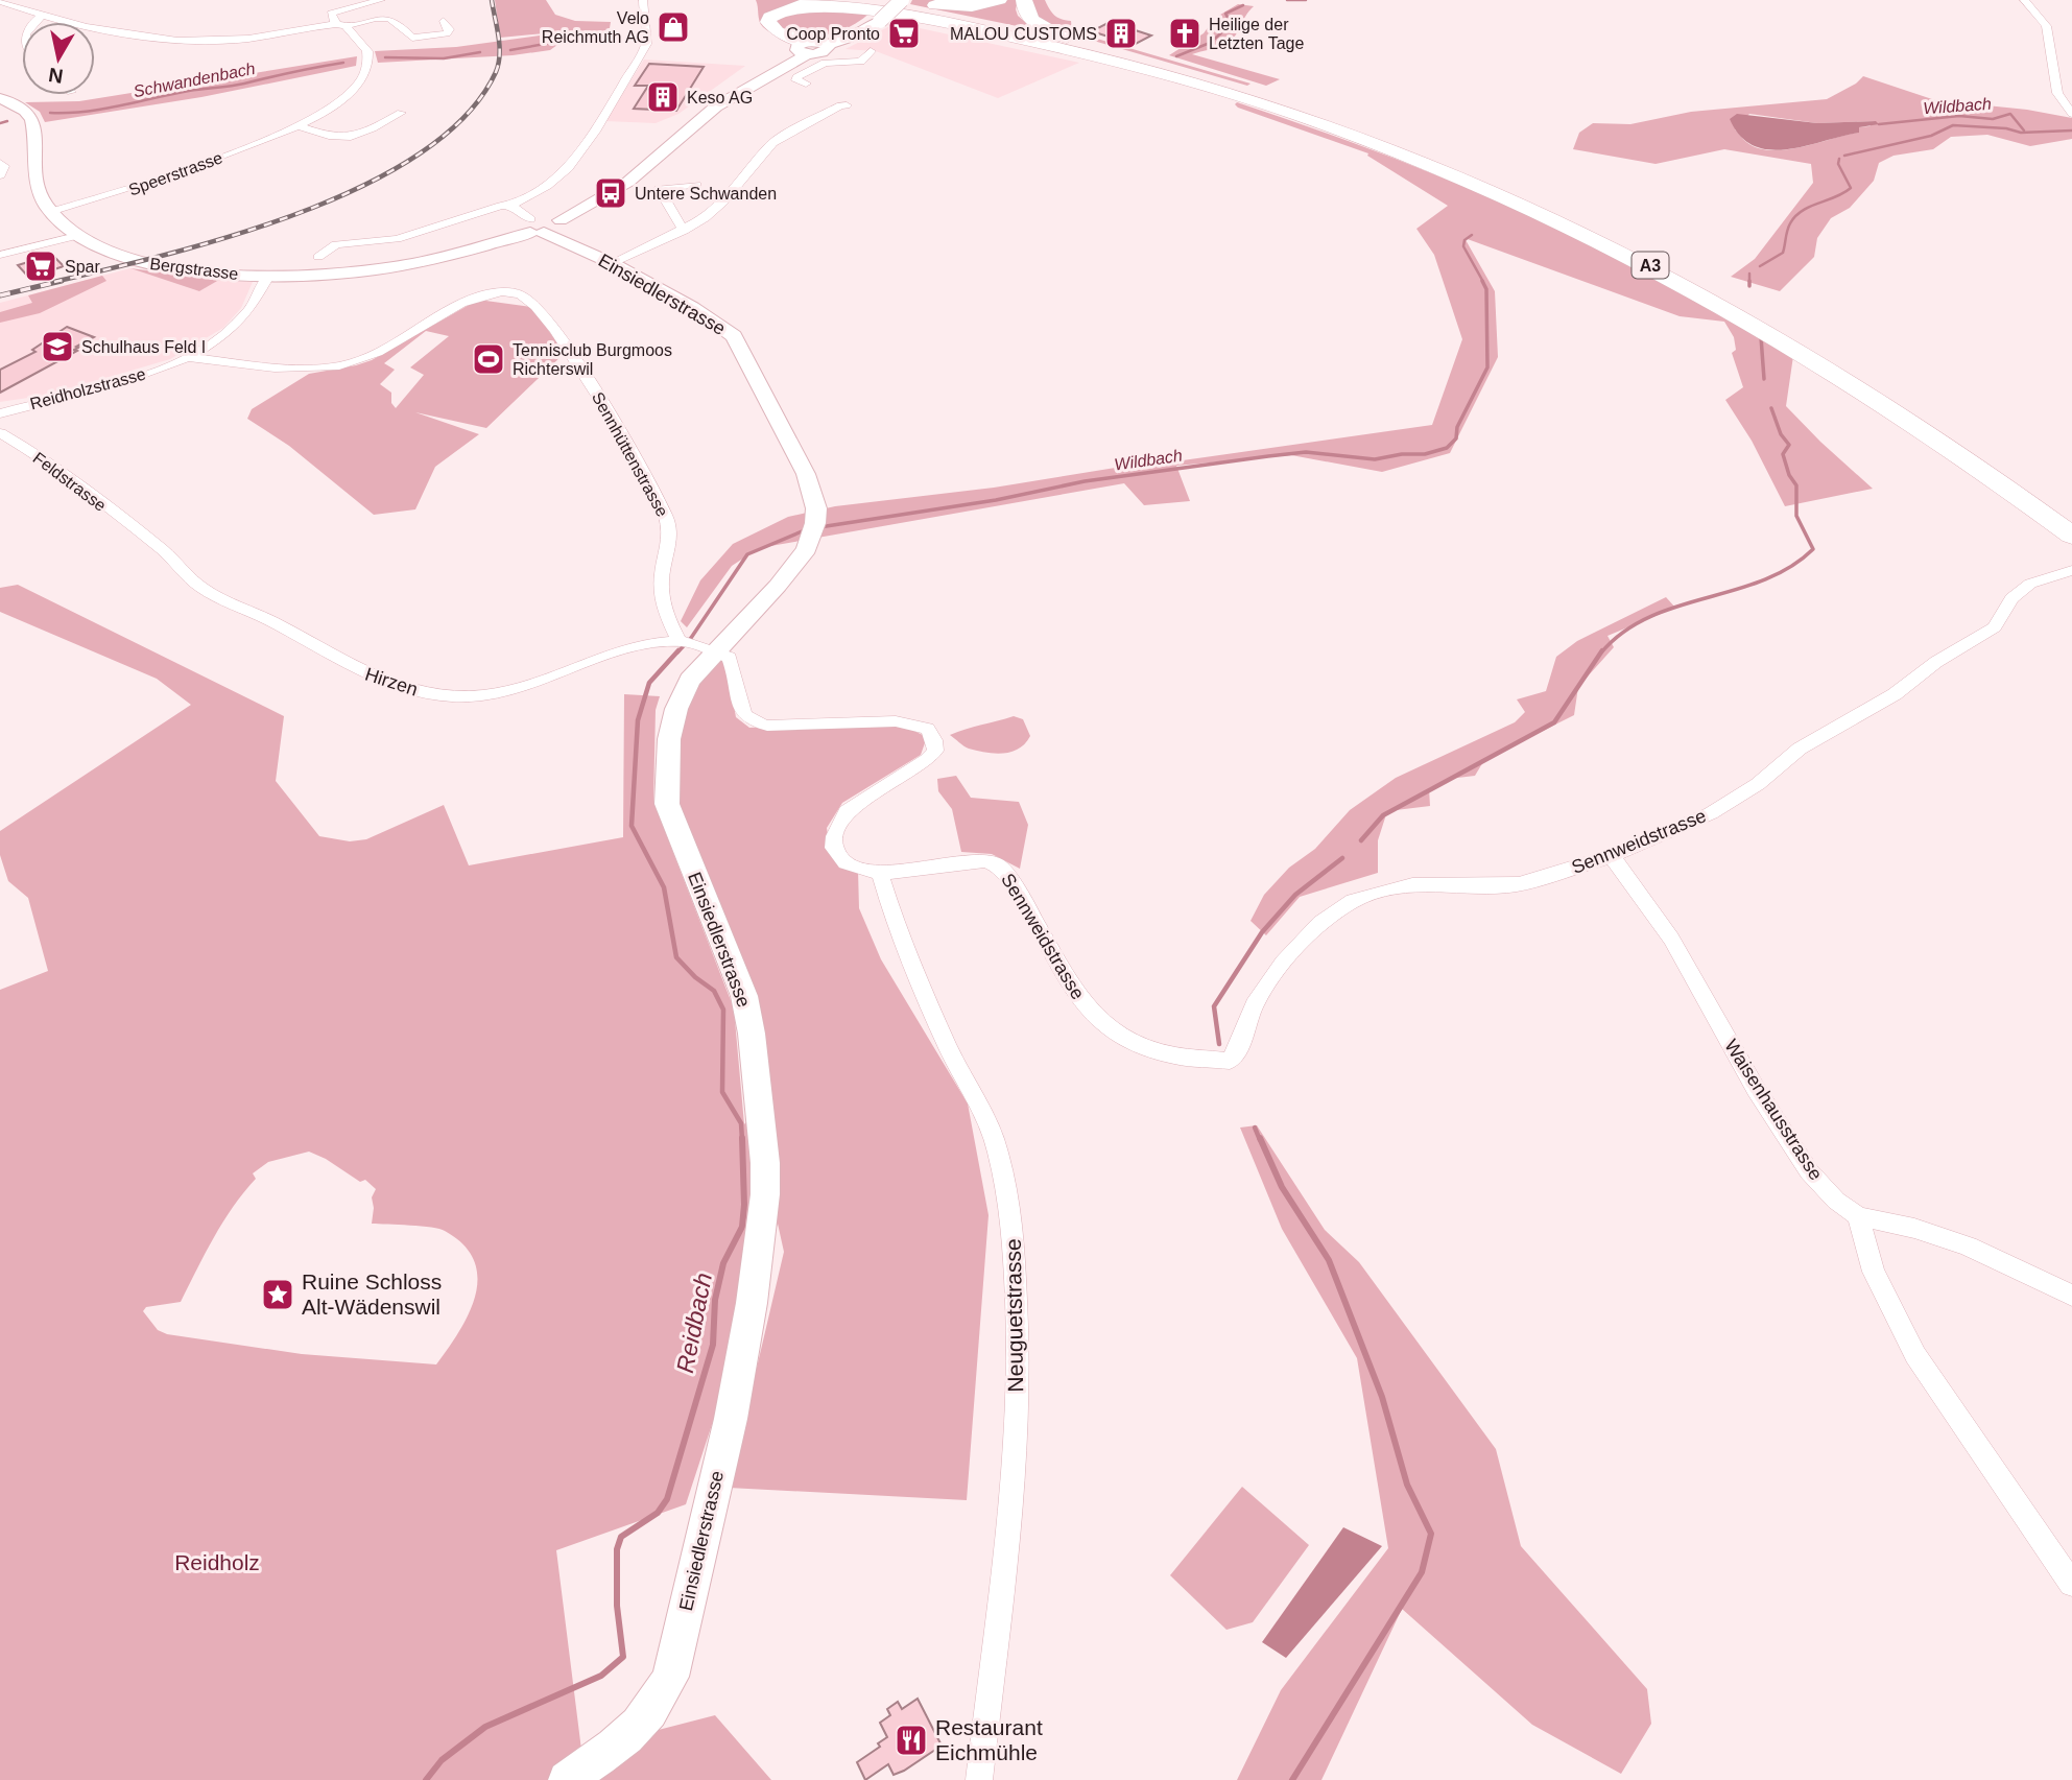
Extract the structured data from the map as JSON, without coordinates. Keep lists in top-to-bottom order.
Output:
{
  "streets": {
    "highway": ["A3"],
    "main road": ["Bergstrasse", "Einsiedlerstrasse"],
    "street": [
      "Speerstrasse",
      "Reidholzstrasse",
      "Sennhüttenstrasse",
      "Feldstrasse",
      "Hirzen",
      "Sennweidstrasse",
      "Waisenhausstrasse",
      "Neuguetstrasse"
    ]
  },
  "crossings": [
    ["Speerstrasse", "Bergstrasse"],
    ["A3", "Bergstrasse"],
    ["Bergstrasse", "Einsiedlerstrasse"],
    ["Bergstrasse", "Reidholzstrasse"],
    ["Einsiedlerstrasse", "Sennweidstrasse"],
    ["Reidholzstrasse", "Sennhüttenstrasse"],
    ["Sennhüttenstrasse", "Hirzen"],
    ["Feldstrasse", "Hirzen"],
    ["Sennweidstrasse", "Waisenhausstrasse"],
    ["Sennweidstrasse", "Neuguetstrasse"]
  ],
  "water": ["Schwandenbach", "Wildbach", "Reidbach"],
  "parks": ["Reidholz"],
  "places": {
    "shop": ["Velo Reichmuth AG"],
    "supermarket": ["Coop Pronto", "Spar"],
    "building": ["MALOU CUSTOMS", "Keso AG"],
    "church": ["Heilige der Letzten Tage"],
    "bus stop": ["Untere Schwanden"],
    "school or university": ["Schulhaus Feld I"],
    "sports": ["Tennisclub Burgmoos Richterswil"],
    "place": ["Ruine Schloss Alt-Wädenswil"],
    "restaurant": ["Restaurant Eichmühle"]
  },
  "north": "bottom"
}
